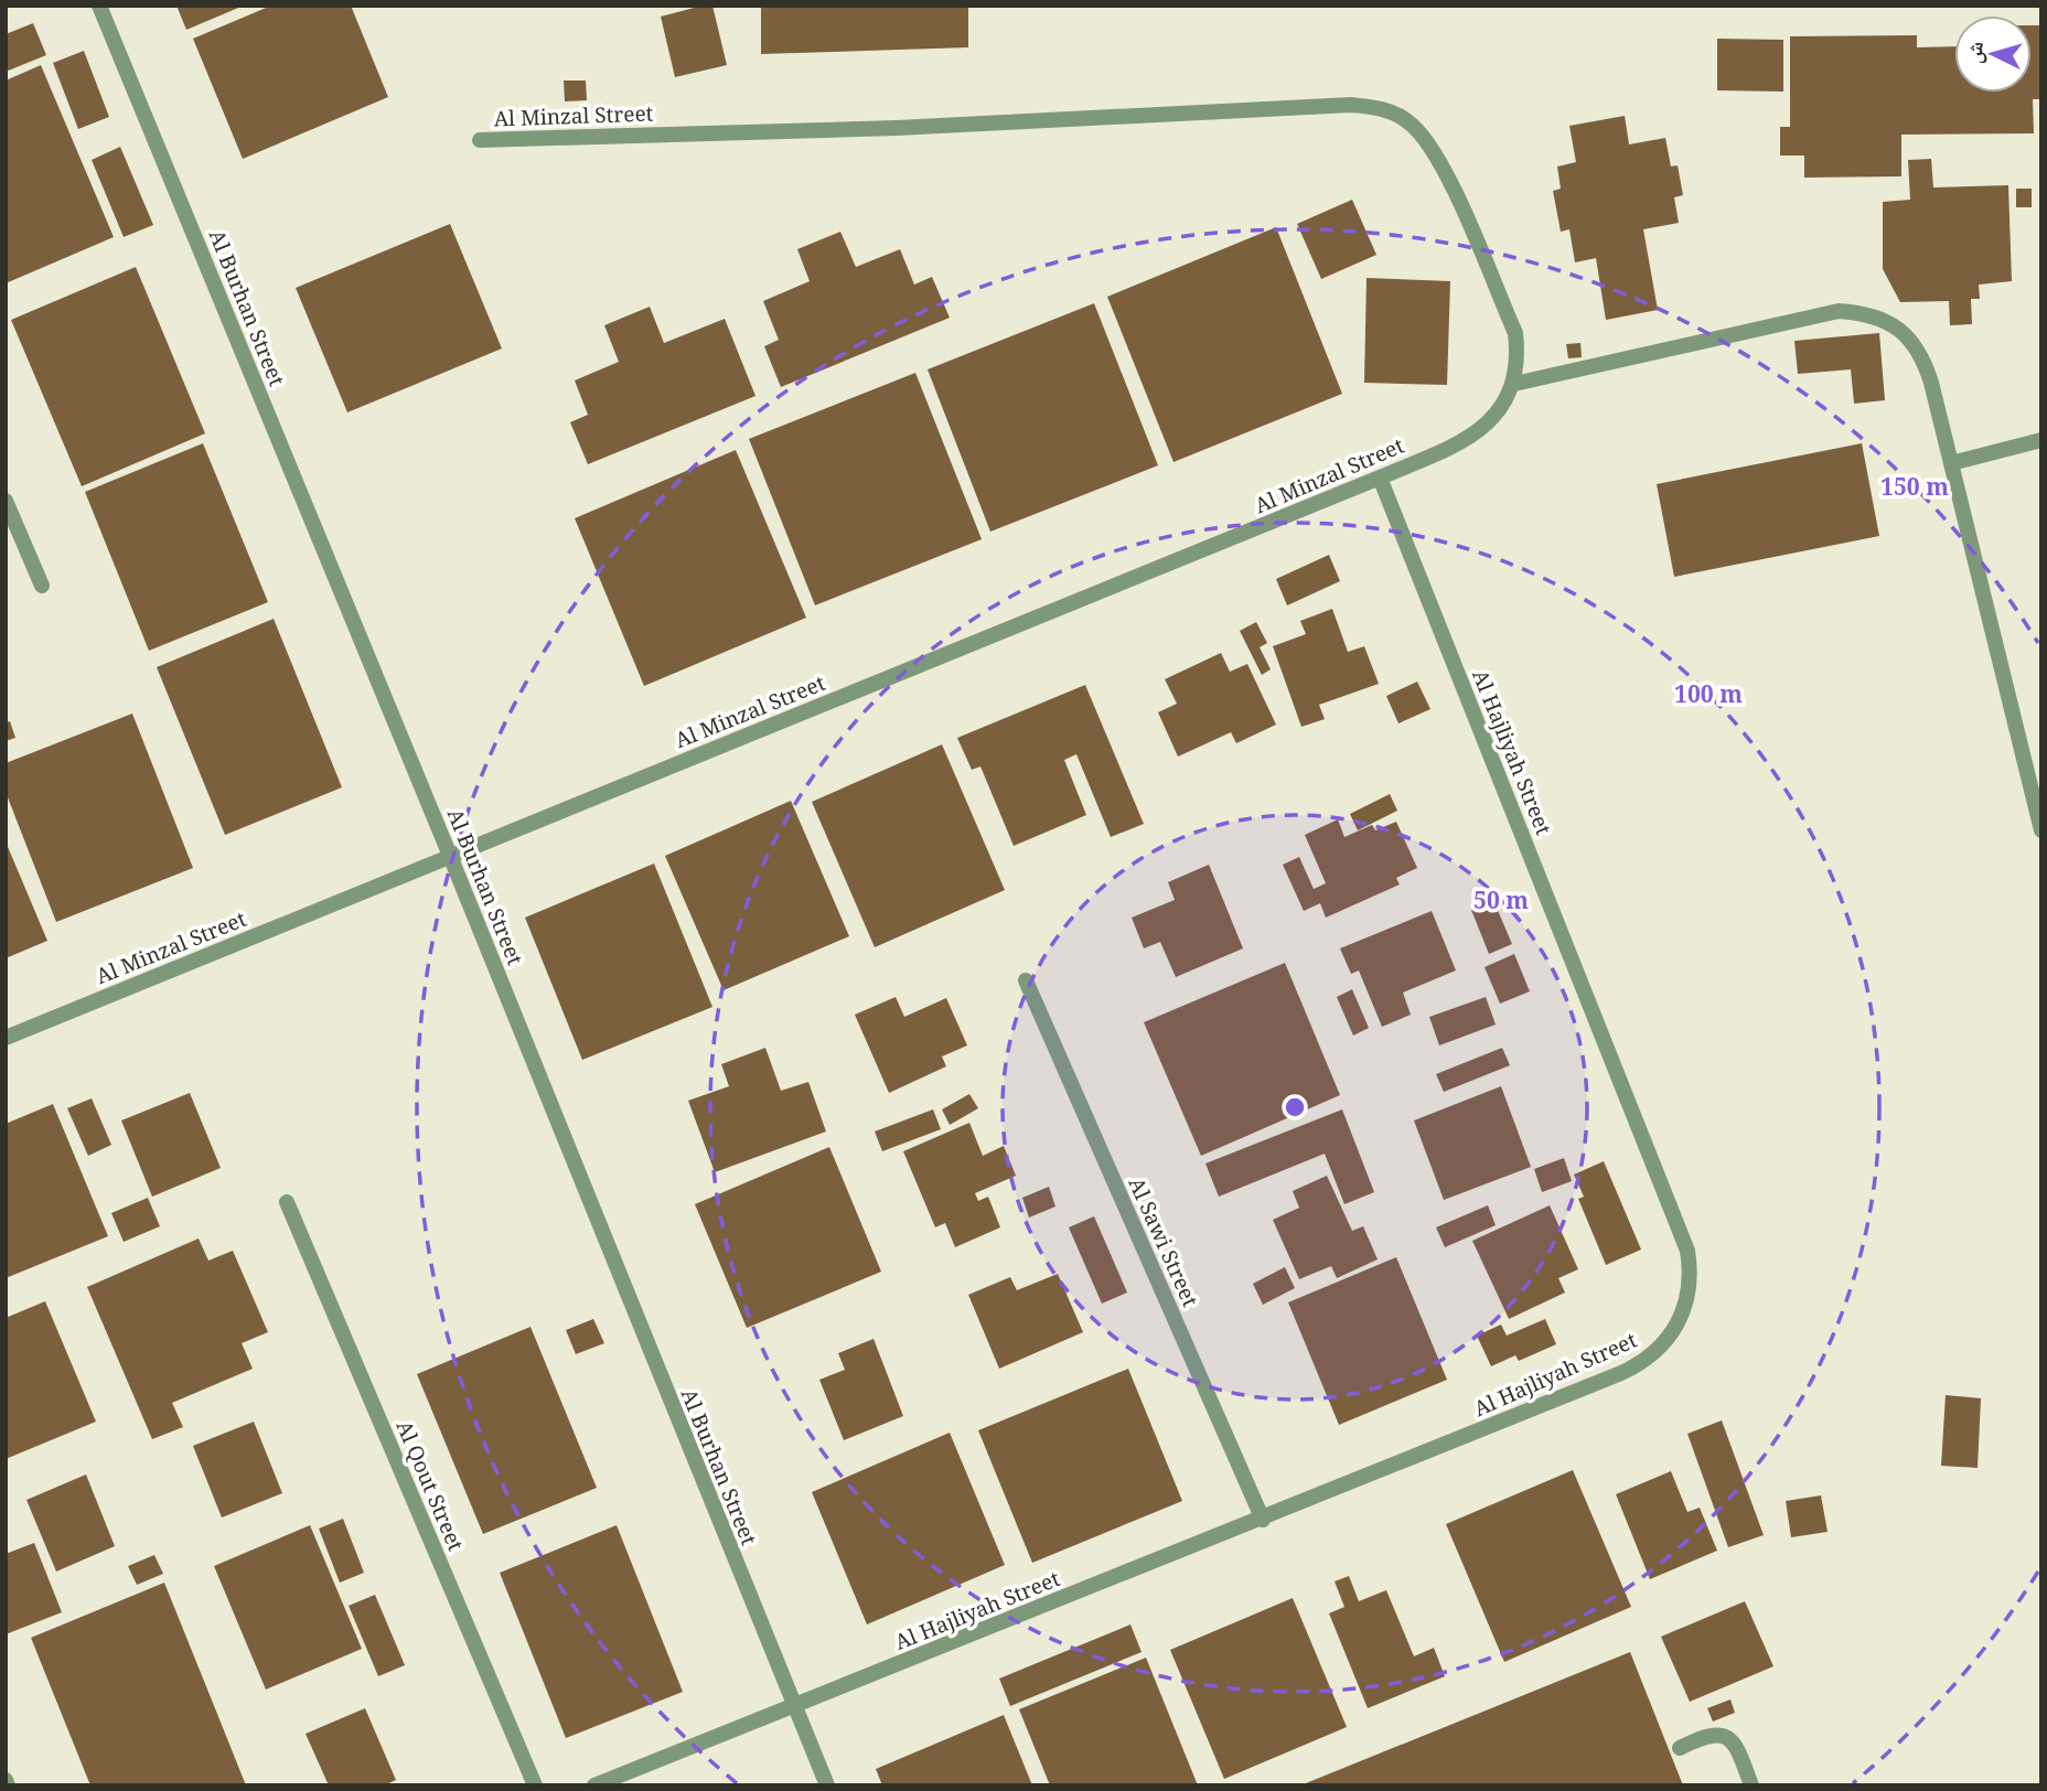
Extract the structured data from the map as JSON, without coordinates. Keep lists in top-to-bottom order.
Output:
{
  "streets": {
    "street": [
      "Al Minzal Street",
      "Al Burhan Street",
      "Al Hajliyah Street",
      "Al Sawi Street",
      "Al Qout Street"
    ]
  },
  "crossings": [
    ["Al Minzal Street", "Al Burhan Street"],
    ["Al Minzal Street", "Al Hajliyah Street"],
    ["Al Burhan Street", "Al Hajliyah Street"],
    ["Al Hajliyah Street", "Al Sawi Street"]
  ],
  "north": "left",
  "rings": ["150 m", "100 m", "50 m"]
}
